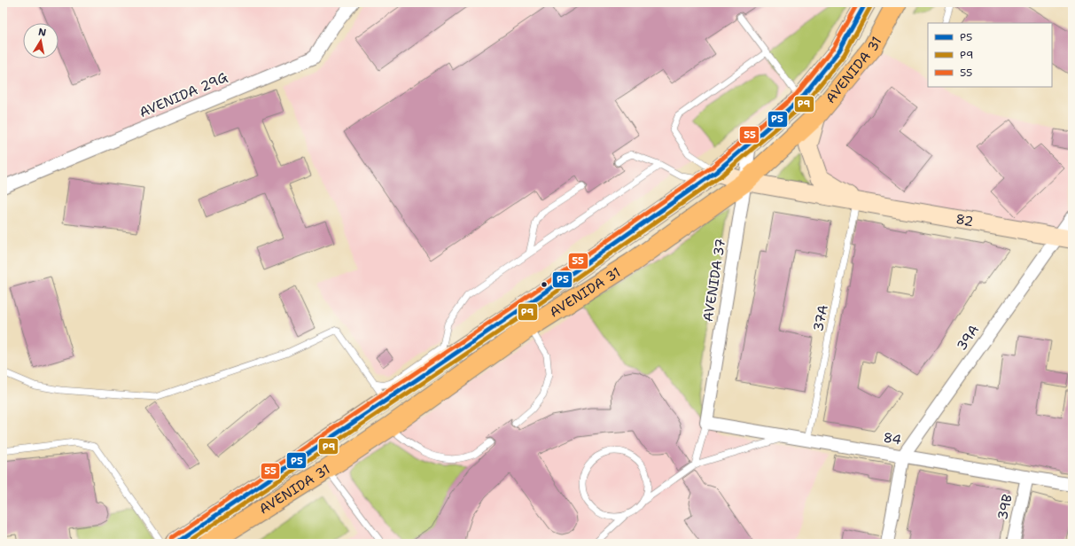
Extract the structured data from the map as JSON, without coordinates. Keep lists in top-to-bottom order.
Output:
{
  "streets": {
    "main road": ["AVENIDA 31"],
    "street": [
      "AVENIDA 29G",
      "82",
      "AVENIDA 37",
      "39A",
      "84",
      "39B"
    ],
    "lane": ["37A"]
  },
  "crossings": [
    ["AVENIDA 31", "82"],
    ["AVENIDA 31", "AVENIDA 37"],
    ["82", "AVENIDA 37"],
    ["82", "37A"],
    ["82", "39A"],
    ["AVENIDA 37", "84"],
    ["37A", "84"],
    ["39A", "84"],
    ["84", "39B"]
  ],
  "lines": ["transit line P5", "transit line 55", "transit line P9"],
  "legend": ["P5", "P9", "55"],
  "north": "top"
}
